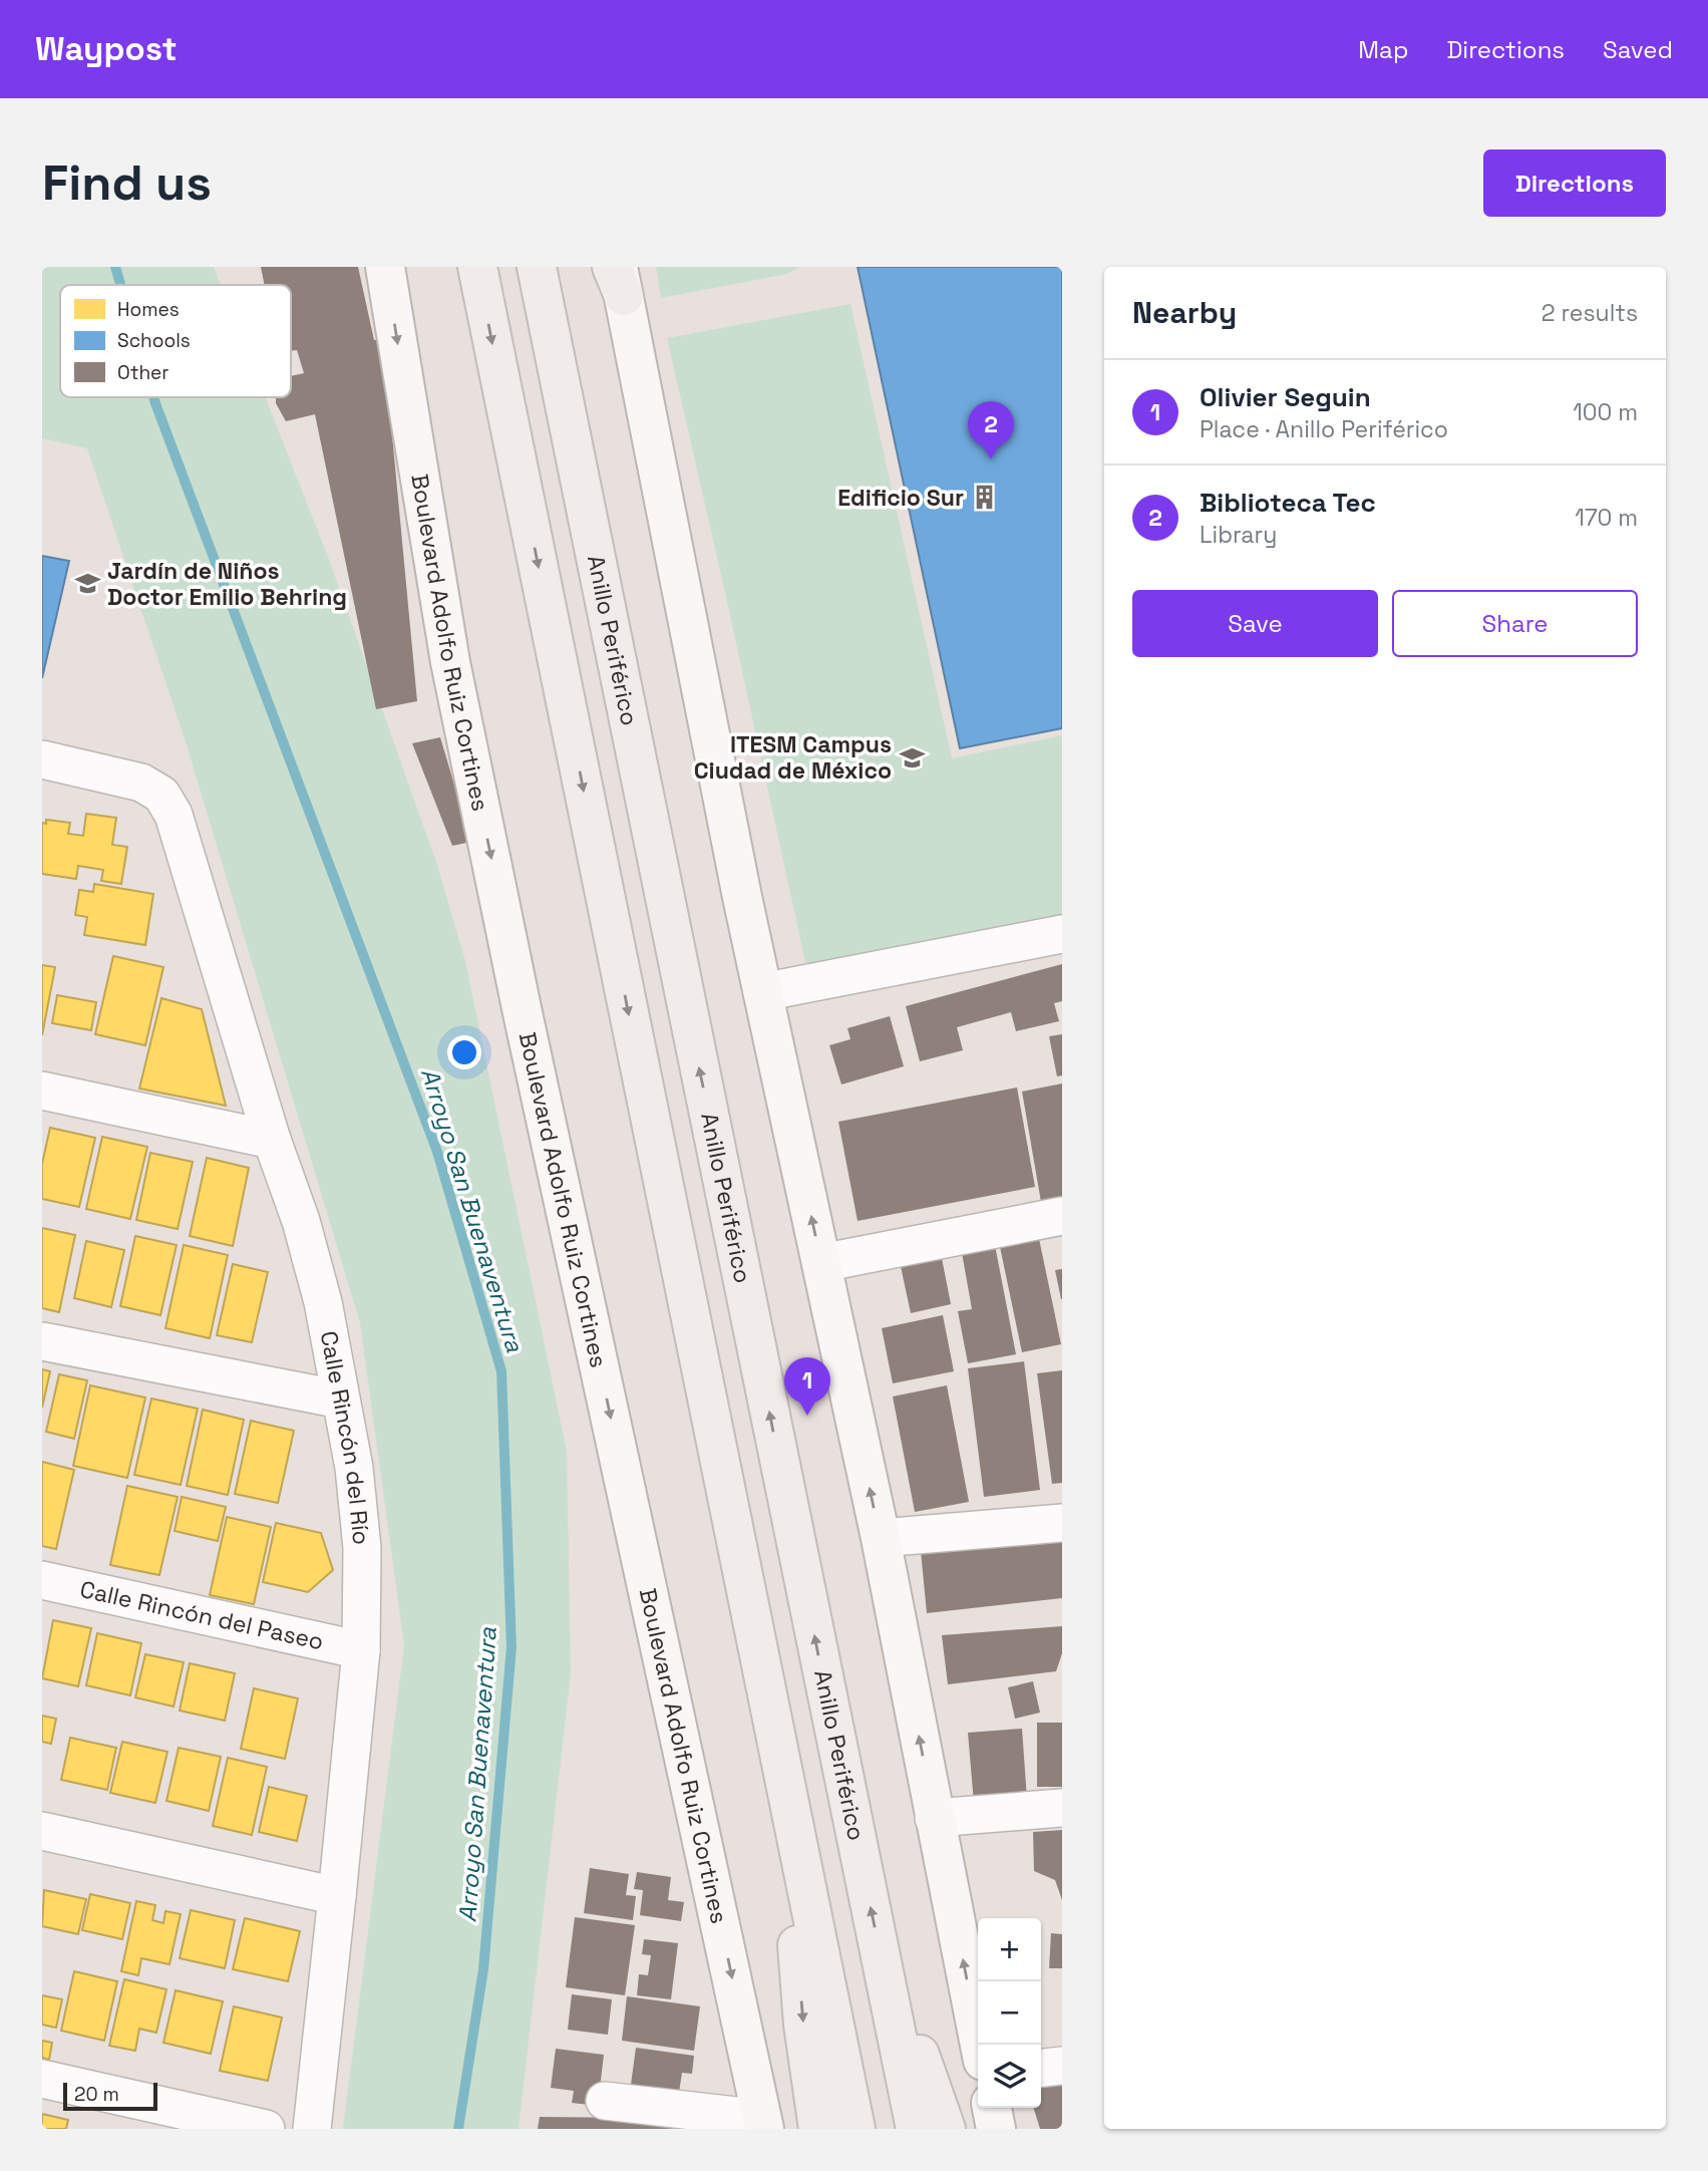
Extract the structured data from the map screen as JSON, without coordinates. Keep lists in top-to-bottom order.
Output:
{
  "streets": {
    "highway": ["Anillo Periférico"],
    "main road": ["Boulevard Adolfo Ruiz Cortines"],
    "street": ["Calle Rincón del Río", "Calle Rincón del Paseo"]
  },
  "crossings": [
    ["Calle Rincón del Río", "Calle Rincón del Paseo"]
  ],
  "water": ["Arroyo San Buenaventura"],
  "places": {
    "building": ["Edificio Sur"],
    "school or university": ["Jardín de Niños Doctor Emilio Behring", "ITESM Campus Ciudad de México"]
  },
  "legend": ["Homes", "Schools", "Other"],
  "scale_bar": "20 m",
  "page": {
    "header": "Waypost",
    "nav": ["Map", "Directions", "Saved"],
    "buttons": [
      "Directions",
      ["Save", "Share"]
    ],
    "title": "Find us",
    "heading": ["Nearby", "2 results"],
    "list": [
      {
        "mark": "1",
        "name": "Olivier Seguin",
        "note": "Place · Anillo Periférico",
        "value": "100 m"
      },
      {
        "mark": "2",
        "name": "Biblioteca Tec",
        "note": "Library",
        "value": "170 m"
      }
    ],
    "pins": ["2", "1"],
    "map_buttons": ["+", "−"],
    "scale": "20 m"
  }
}
